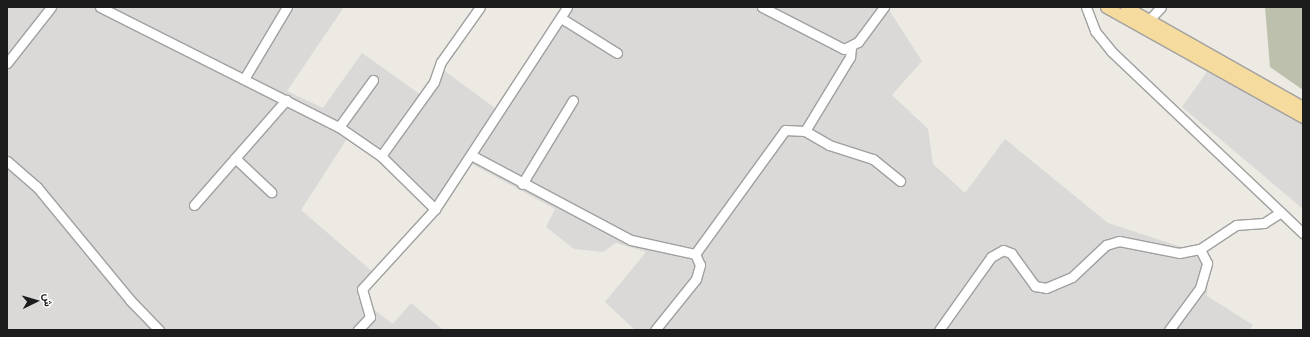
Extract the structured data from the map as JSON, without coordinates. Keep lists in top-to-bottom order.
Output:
{
  "north": "right"
}
